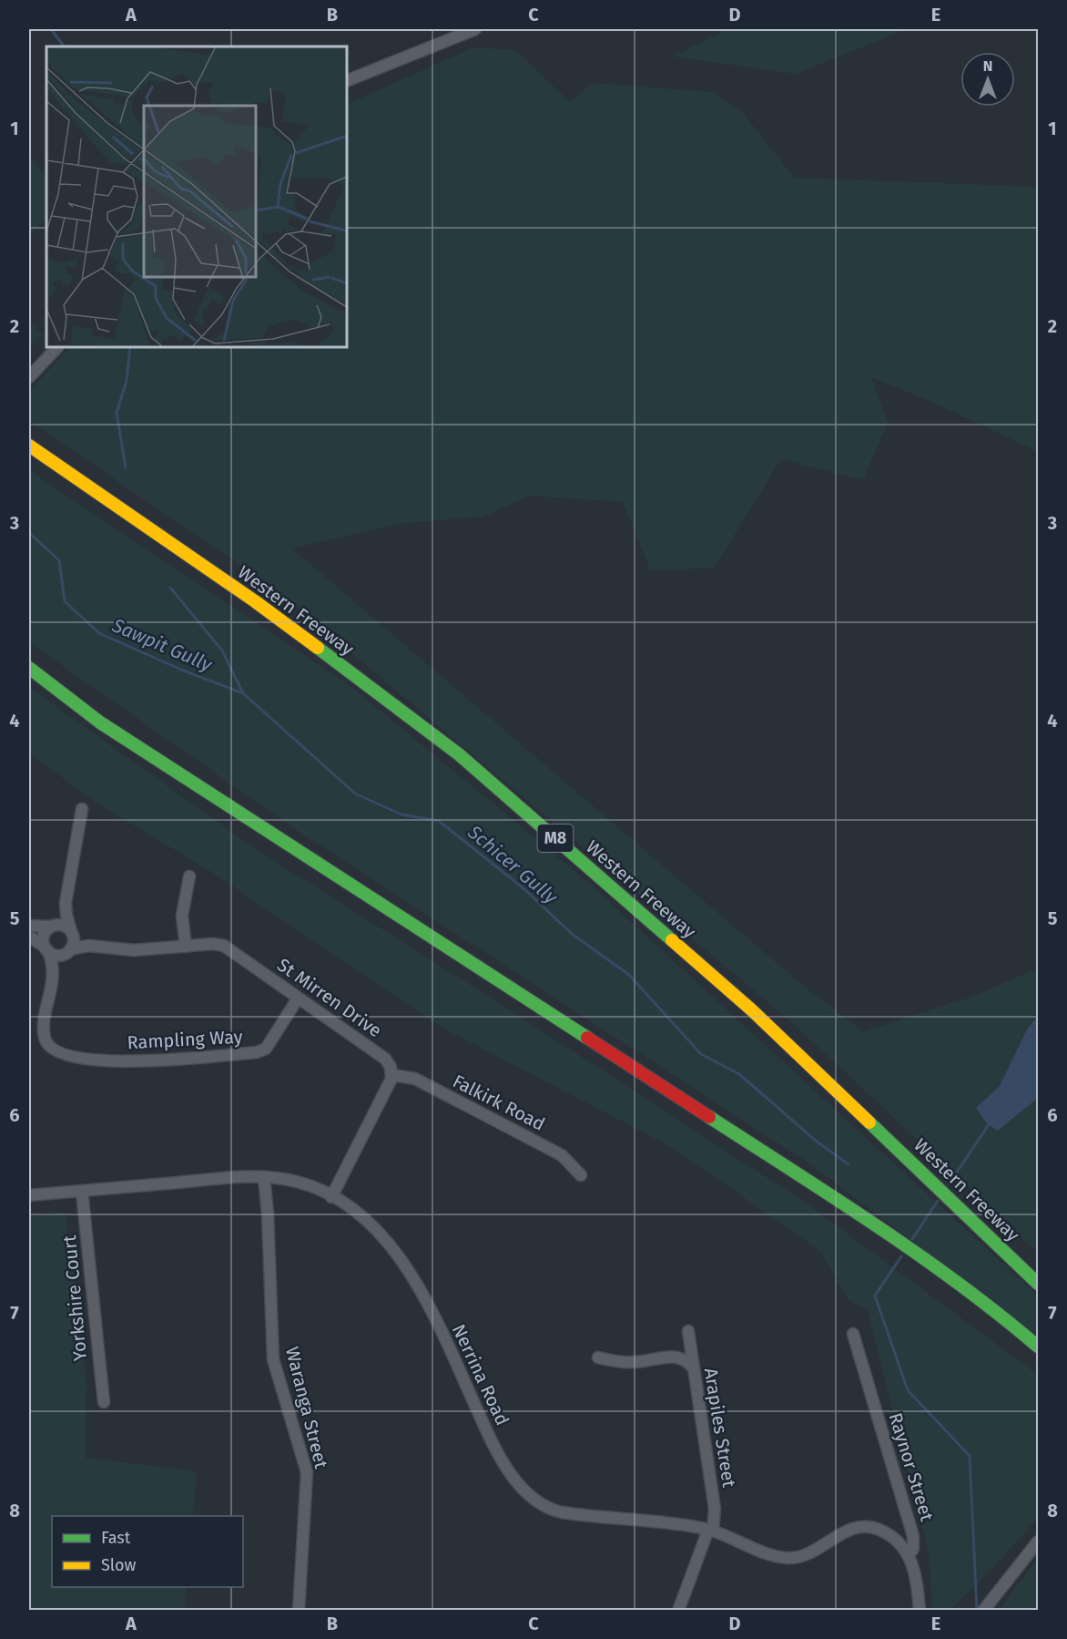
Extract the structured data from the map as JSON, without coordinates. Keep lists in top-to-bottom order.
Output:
{
  "streets": {
    "highway": ["Western Freeway", "M8"],
    "street": [
      "St Mirren Drive",
      "Rampling Way",
      "Falkirk Road",
      "Yorkshire Court",
      "Nerrina Road",
      "Waranga Street",
      "Arapiles Street",
      "Raynor Street"
    ]
  },
  "crossings": [
    ["St Mirren Drive", "Rampling Way"],
    ["St Mirren Drive", "Falkirk Road"],
    ["Yorkshire Court", "Nerrina Road"],
    ["Nerrina Road", "Waranga Street"],
    ["Nerrina Road", "Arapiles Street"],
    ["Nerrina Road", "Raynor Street"]
  ],
  "water": ["Sawpit Gully", "Schicer Gully"],
  "legend": ["Fast", "Slow"],
  "north": "top",
  "grid": {
    "columns": [
      "A",
      "B",
      "C",
      "D",
      "E"
    ],
    "rows": [
      "1",
      "2",
      "3",
      "4",
      "5",
      "6",
      "7",
      "8"
    ]
  }
}
